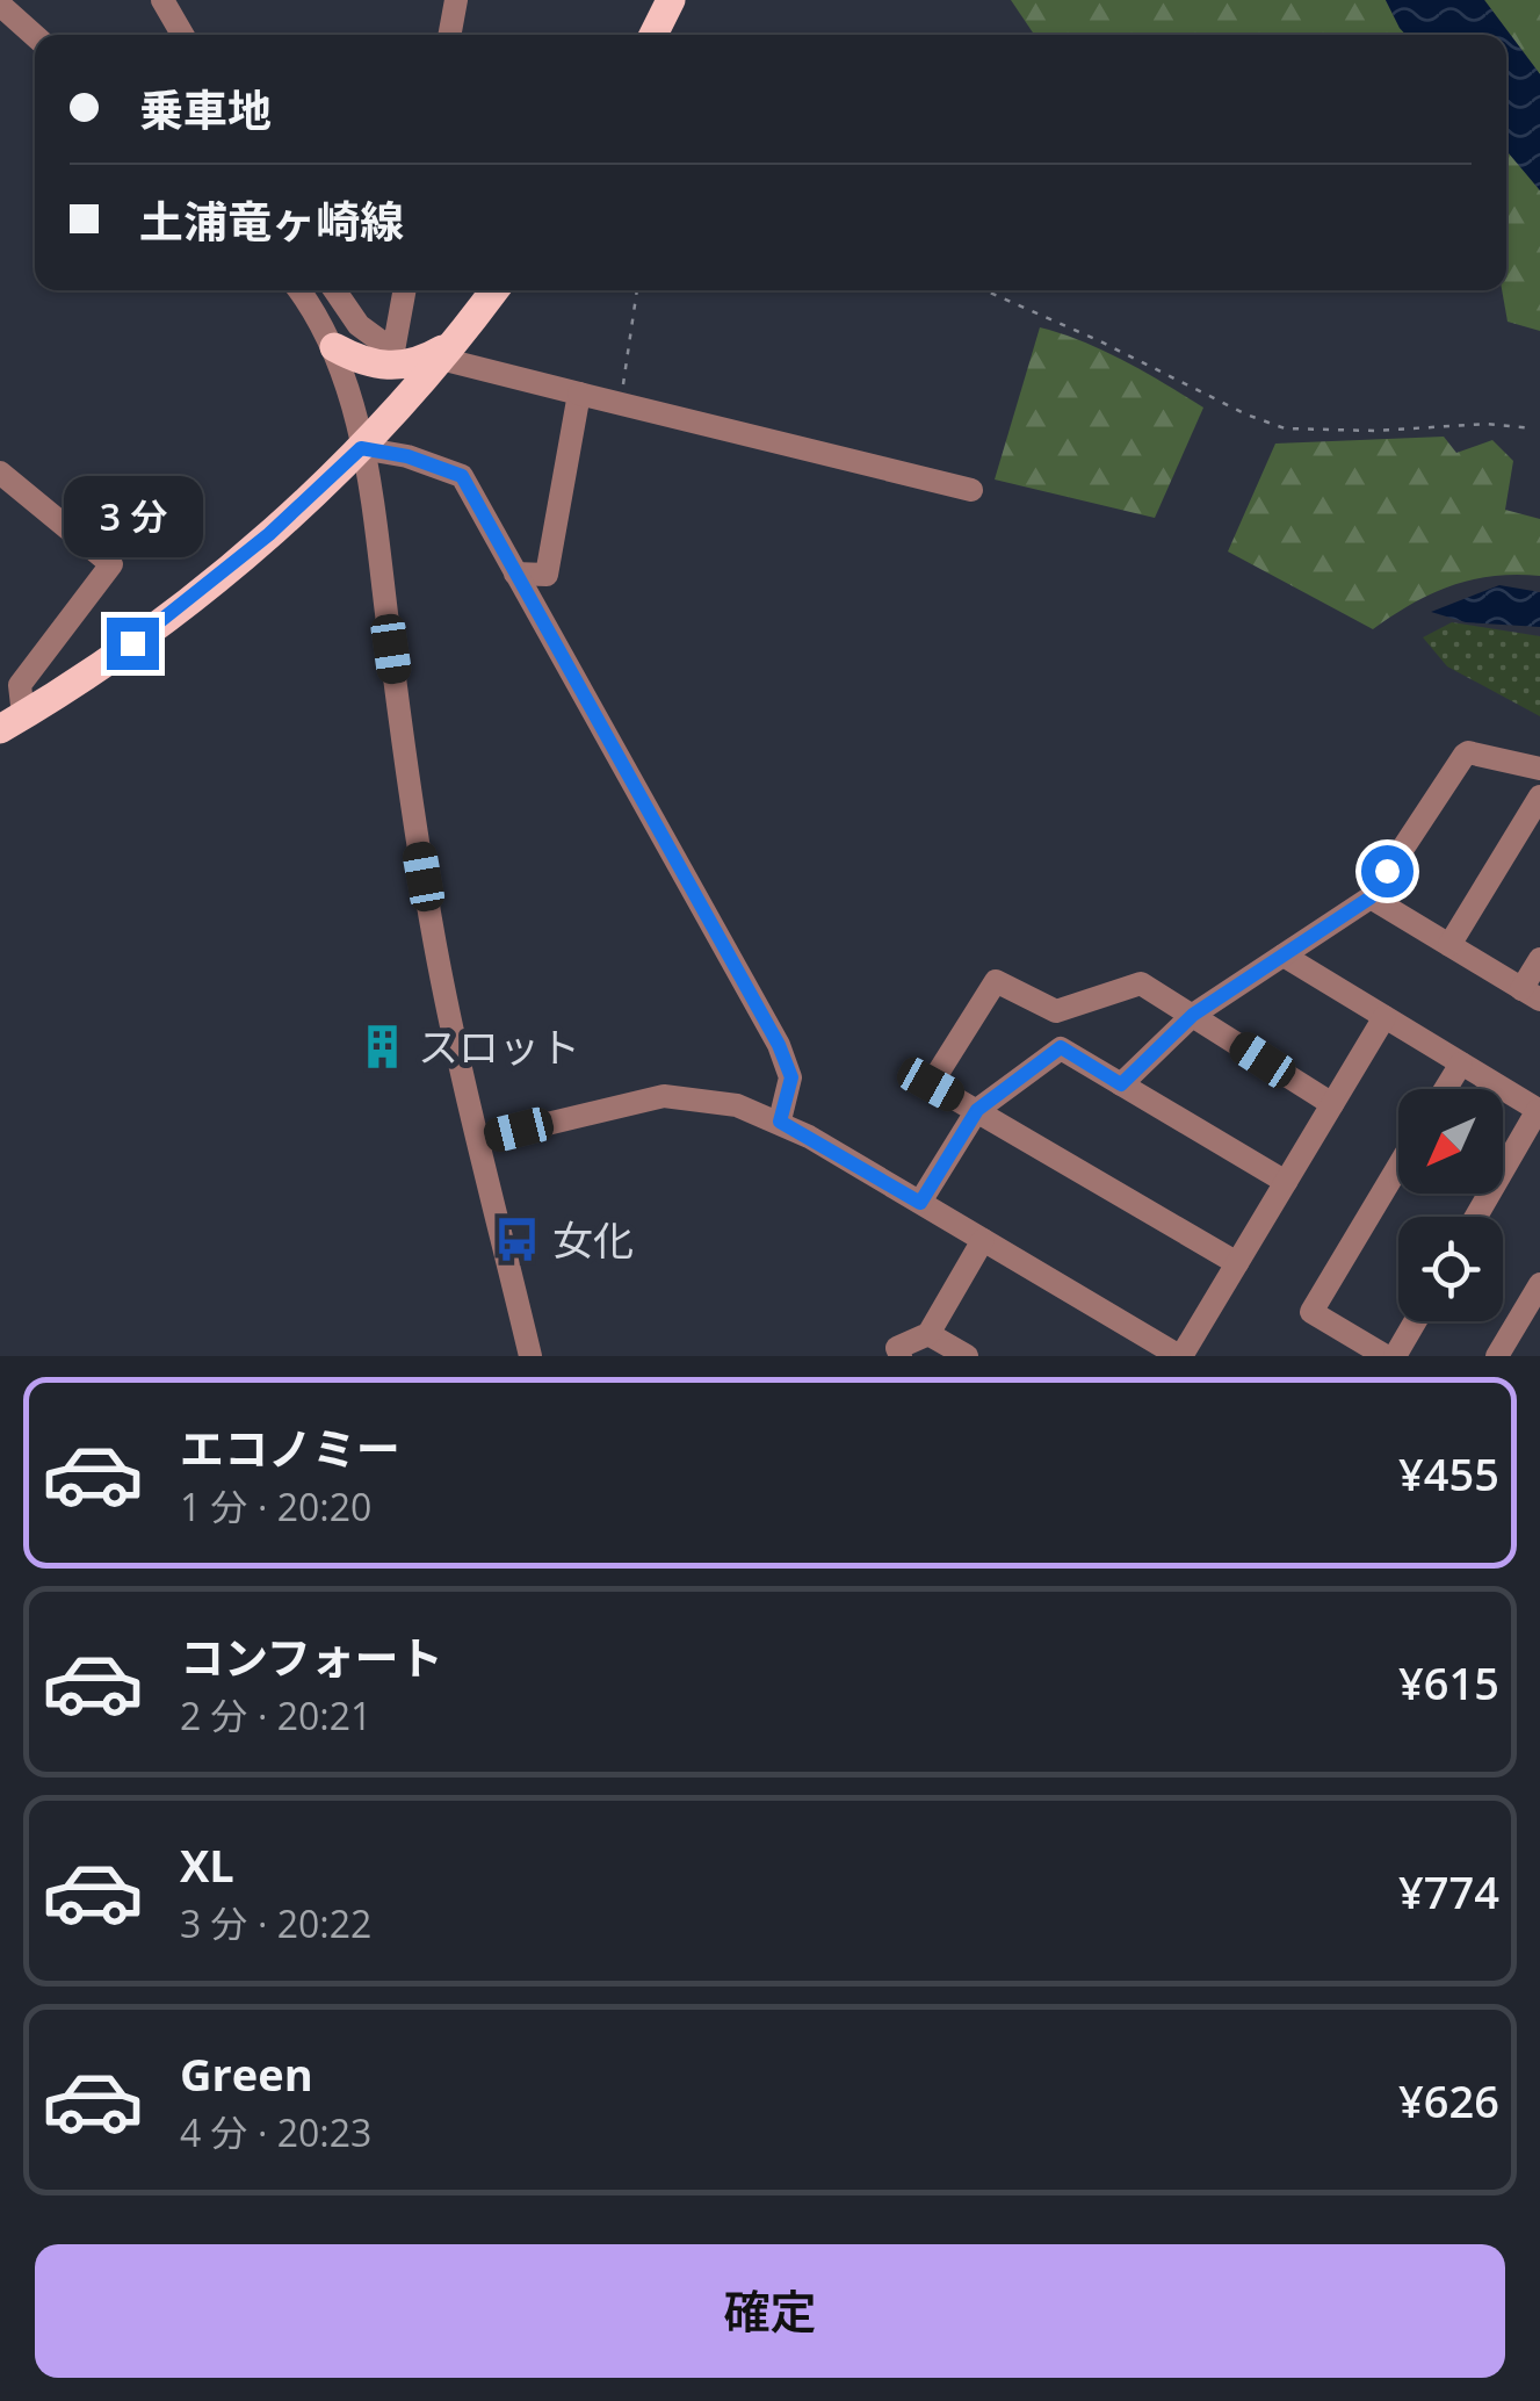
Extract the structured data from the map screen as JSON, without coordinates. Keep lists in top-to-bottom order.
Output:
{
  "places": {
    "building": ["スロット"],
    "bus stop": ["女化"]
  },
  "north": "bottom left",
  "page": {
    "banner": ["乗車地", "土浦竜ヶ崎線"],
    "bubble": "3 分",
    "list": [
      {
        "name": "エコノミー",
        "note": "1 分 · 20:20",
        "value": "¥455"
      },
      {
        "name": "コンフォート",
        "note": "2 分 · 20:21",
        "value": "¥615"
      },
      {
        "name": "XL",
        "note": "3 分 · 20:22",
        "value": "¥774"
      },
      {
        "name": "Green",
        "note": "4 分 · 20:23",
        "value": "¥626"
      }
    ],
    "buttons": "確定"
  }
}
